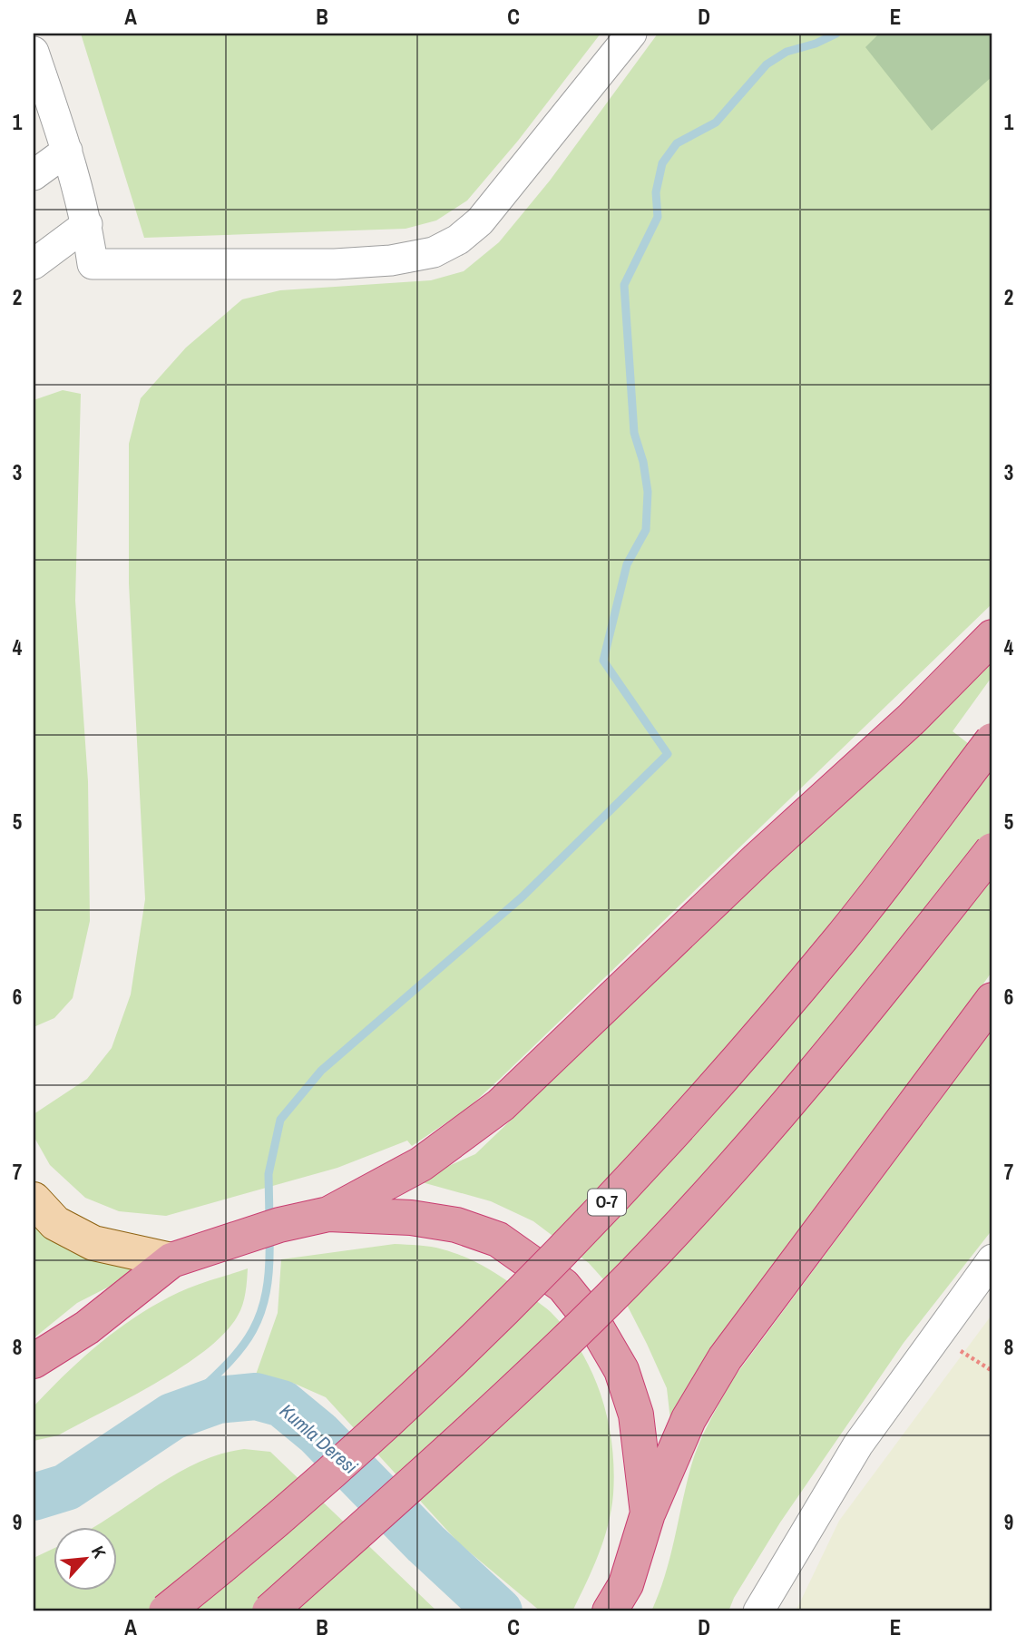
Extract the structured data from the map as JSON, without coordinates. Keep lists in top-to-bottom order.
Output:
{
  "streets": {
    "highway": ["O-7"]
  },
  "water": ["Kumla Deresi"],
  "north": "top right",
  "grid": {
    "columns": [
      "A",
      "B",
      "C",
      "D",
      "E"
    ],
    "rows": [
      "1",
      "2",
      "3",
      "4",
      "5",
      "6",
      "7",
      "8",
      "9"
    ]
  }
}
